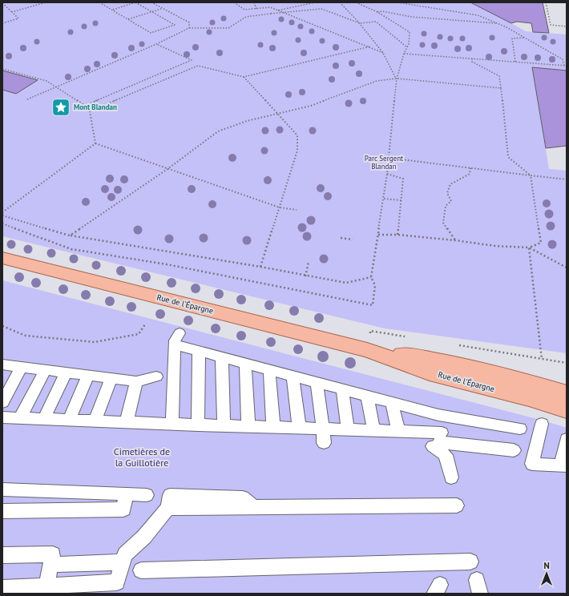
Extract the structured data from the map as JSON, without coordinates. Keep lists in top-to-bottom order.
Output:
{
  "streets": {
    "main road": ["Rue de l'Épargne"]
  },
  "parks": ["Parc Sergent Blandan", "Cimetières de la Guillotière"],
  "places": {
    "place": ["Mont Blandan"]
  },
  "north": "top"
}
